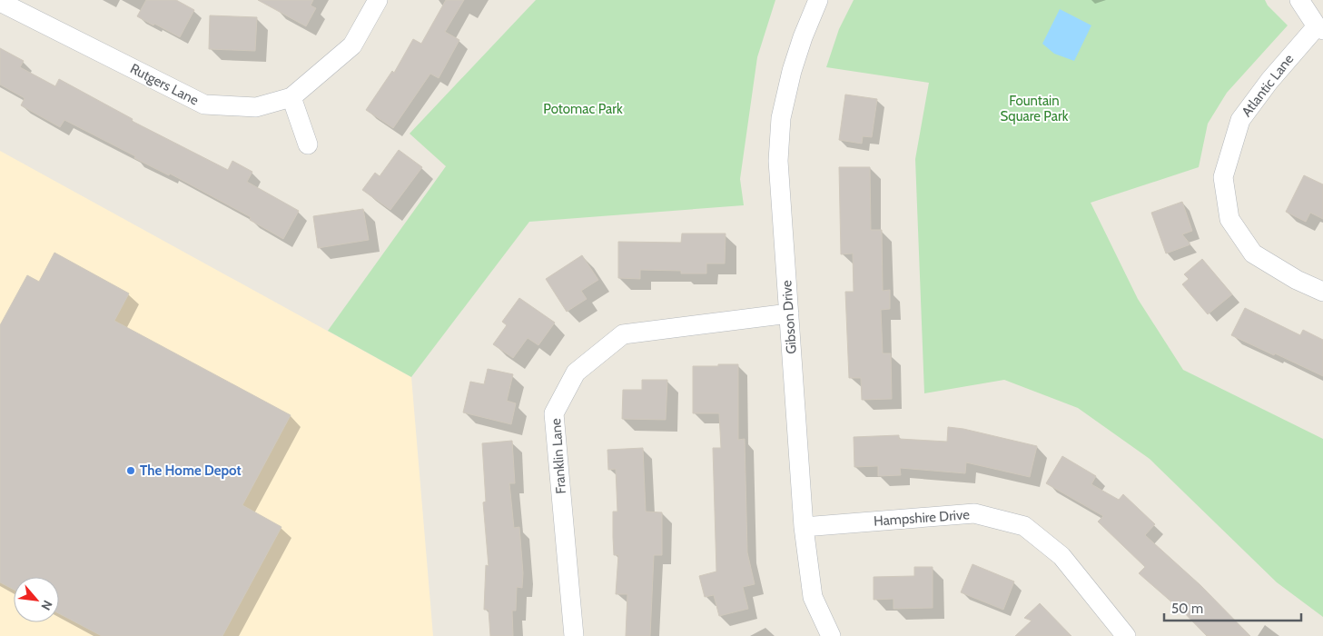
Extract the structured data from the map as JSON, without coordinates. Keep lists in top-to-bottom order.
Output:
{
  "streets": {
    "street": [
      "Rutgers Lane",
      "Atlantic Lane",
      "Gibson Drive",
      "Franklin Lane",
      "Hampshire Drive"
    ]
  },
  "crossings": [
    ["Gibson Drive", "Franklin Lane"],
    ["Gibson Drive", "Hampshire Drive"]
  ],
  "parks": ["Fountain Square Park", "Potomac Park"],
  "places": ["The Home Depot"],
  "scale_bar": "50 m",
  "north": "bottom right"
}
